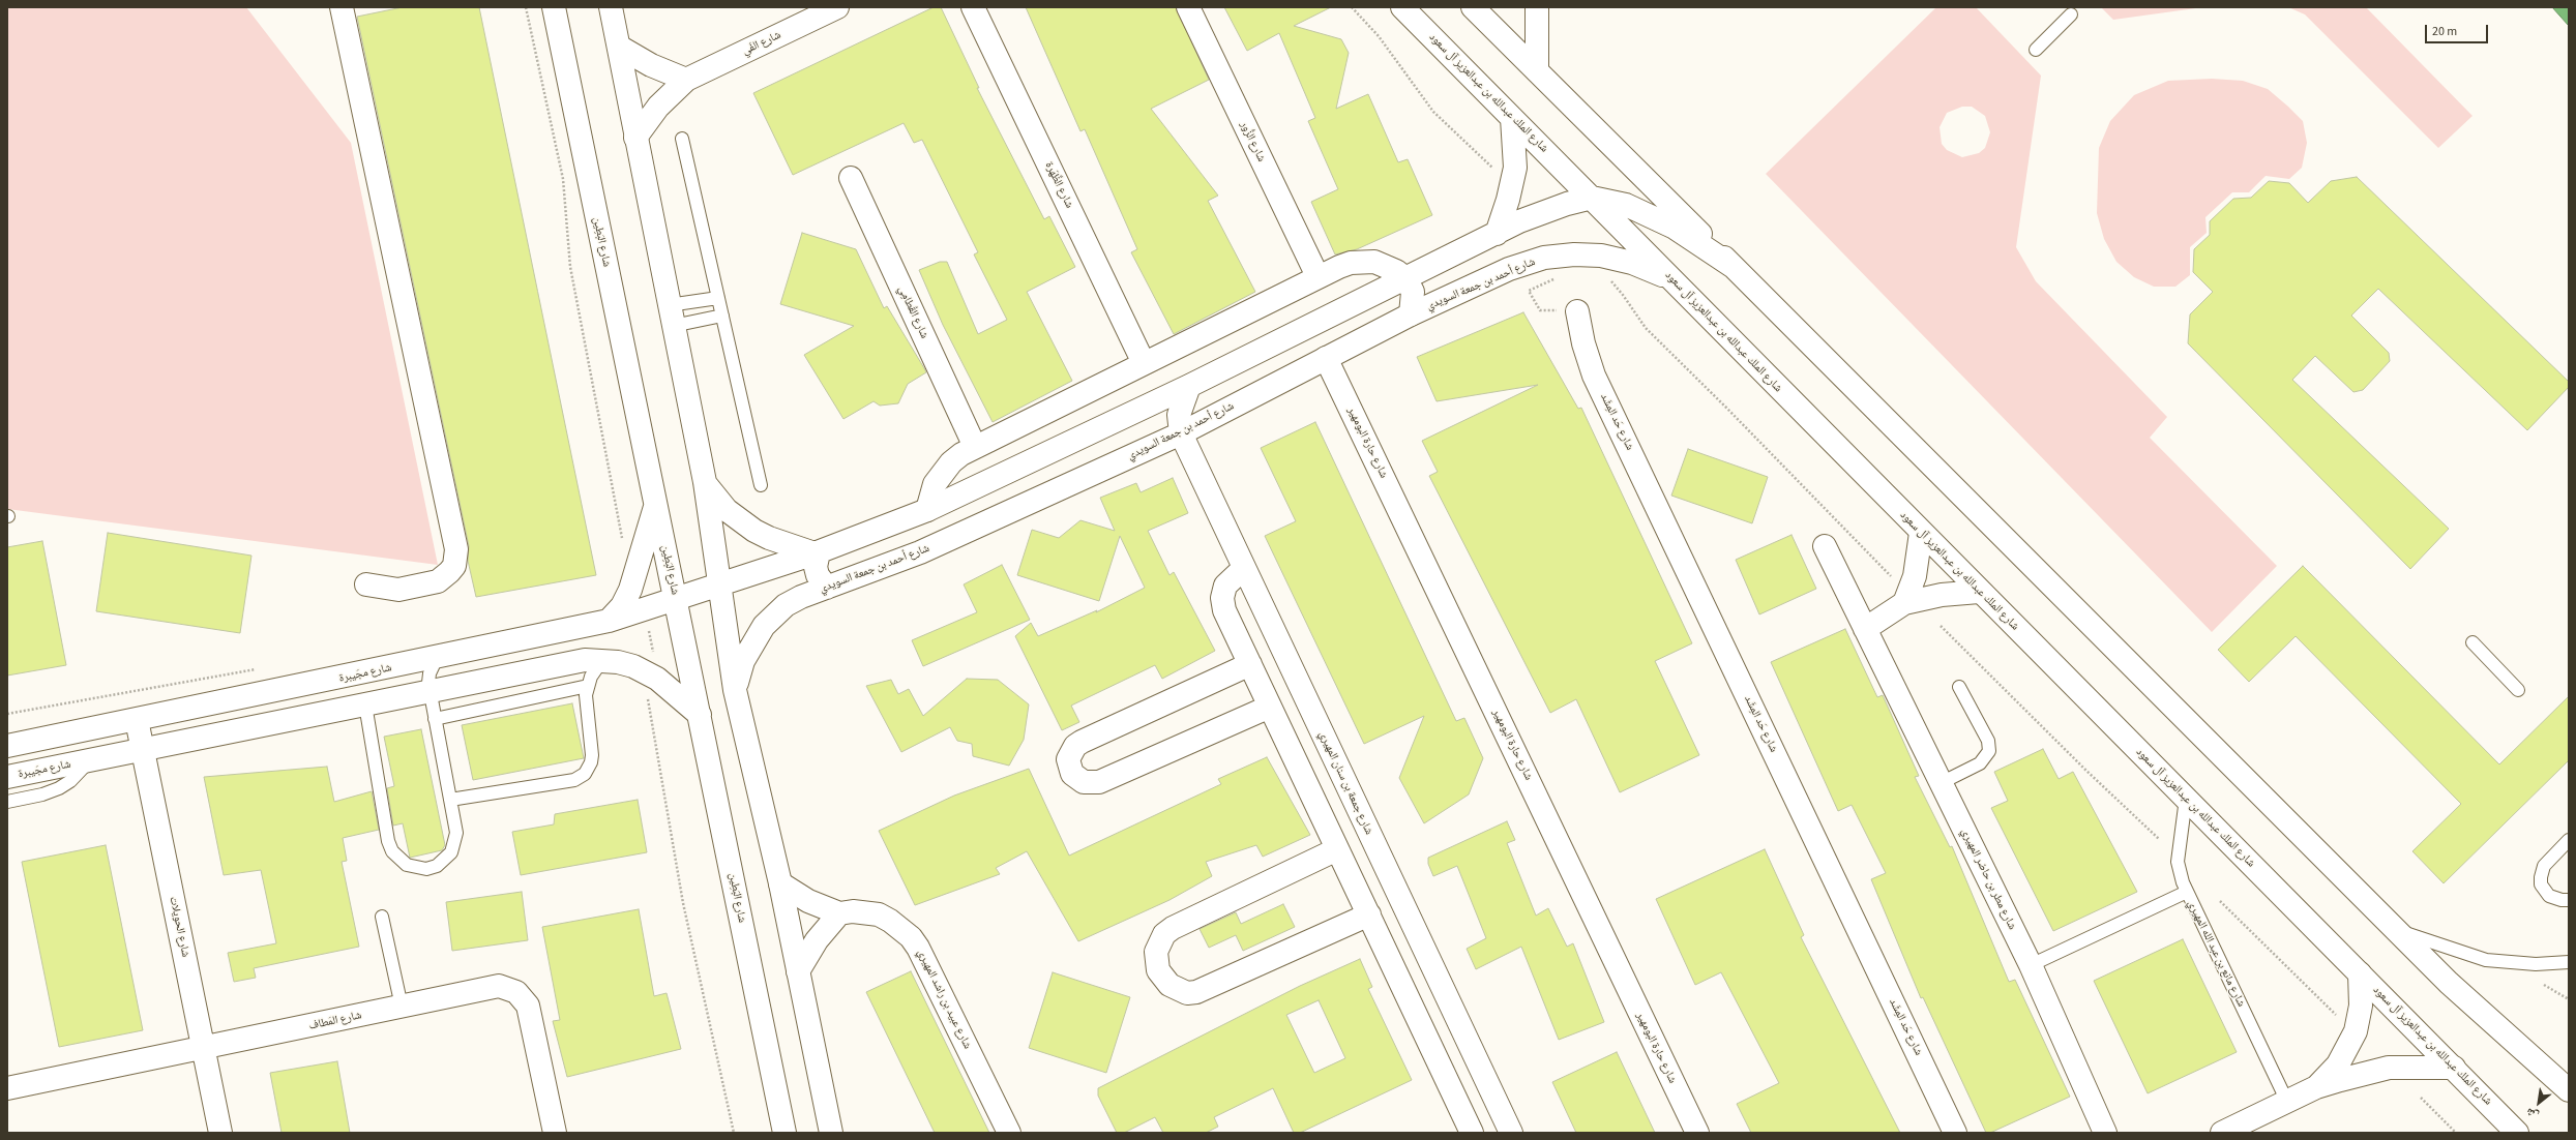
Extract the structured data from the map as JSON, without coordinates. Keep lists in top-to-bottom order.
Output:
{
  "streets": {
    "street": [
      "شارع الفَي",
      "شارع الملك عبدالله بن عبدالعزيز آل سعود",
      "شارع الزُّور",
      "شارع الظَّهَرة",
      "شارع البَطِين",
      "شارع أحمد بن جمعة السويدي",
      "شارع القُطامِي",
      "شارع حَد المِشَد",
      "شارع حارة البومهير",
      "شارع مجَيبرة",
      "شارع جمعة بن سنان المهيري",
      "شارع مطر بن حاضر المهيري",
      "شارع الحويلات",
      "شارع عبيد بن راشد المهيري",
      "شارع المَطاف"
    ],
    "lane": ["شارع مانع بن عبد الله المهيري"]
  },
  "crossings": [
    ["شارع الملك عبدالله بن عبدالعزيز آل سعود", "شارع أحمد بن جمعة السويدي"],
    ["شارع الملك عبدالله بن عبدالعزيز آل سعود", "شارع مانع بن عبد الله المهيري"],
    ["شارع البَطِين", "شارع مجَيبرة"],
    ["شارع أحمد بن جمعة السويدي", "شارع حارة البومهير"],
    ["شارع أحمد بن جمعة السويدي", "شارع جمعة بن سنان المهيري"],
    ["شارع مجَيبرة", "شارع الحويلات"],
    ["شارع الحويلات", "شارع المَطاف"]
  ],
  "scale_bar": "20 m",
  "north": "bottom left"
}
